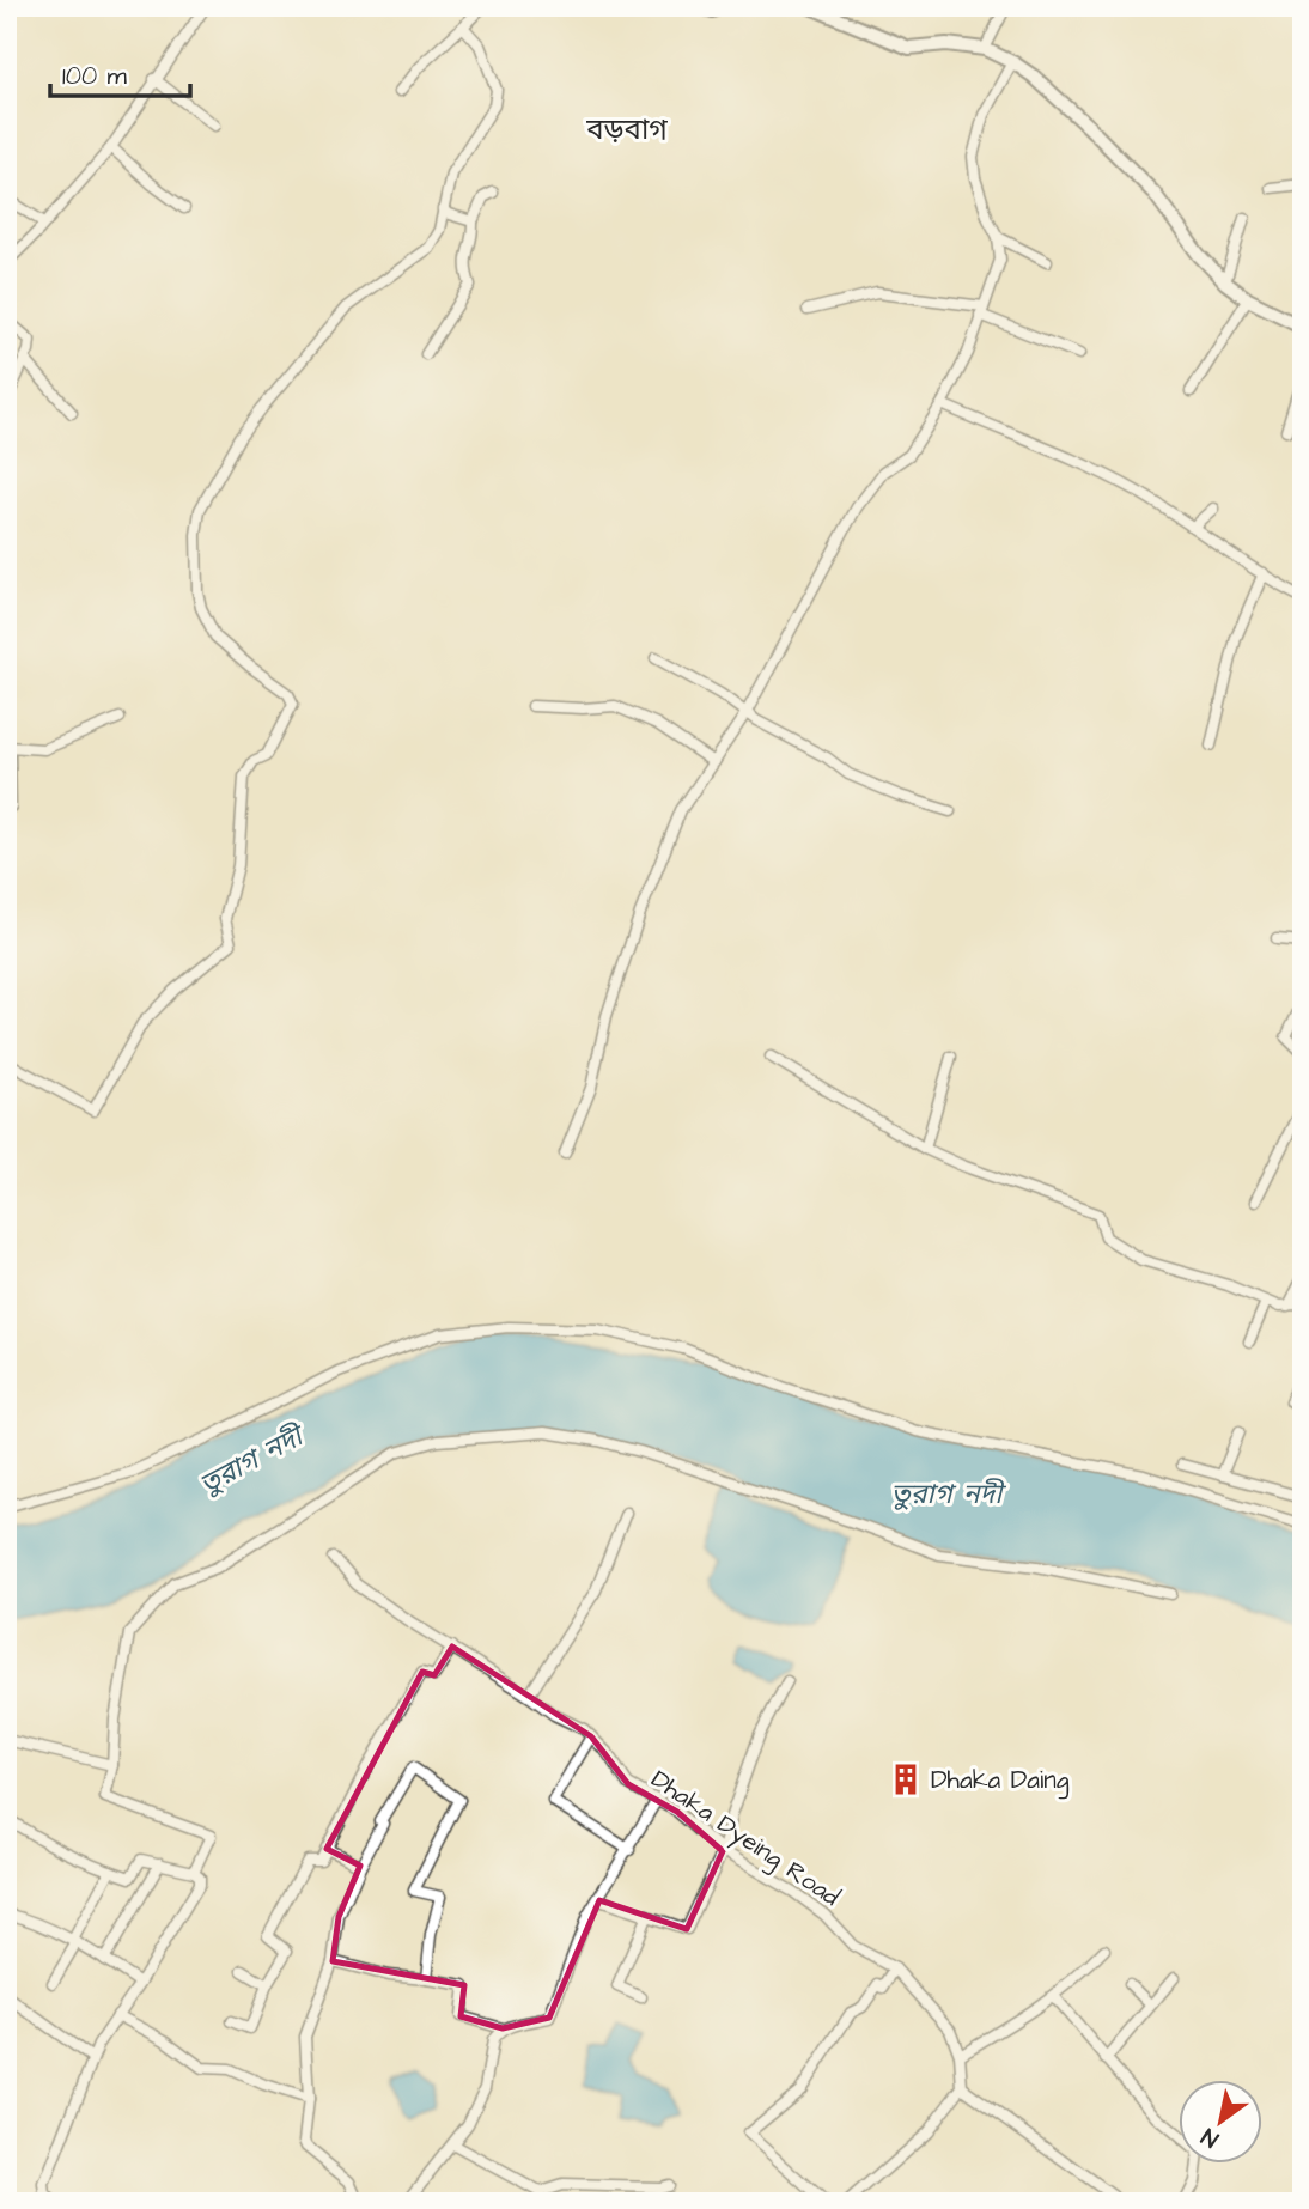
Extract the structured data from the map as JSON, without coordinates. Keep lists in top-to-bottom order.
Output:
{
  "streets": {
    "street": ["Dhaka Dyeing Road"]
  },
  "districts": ["বড়বাগ"],
  "water": ["তুরাগ নদী"],
  "places": {
    "building": ["Dhaka Daing"]
  },
  "scale_bar": "100 m",
  "north": "bottom left"
}
